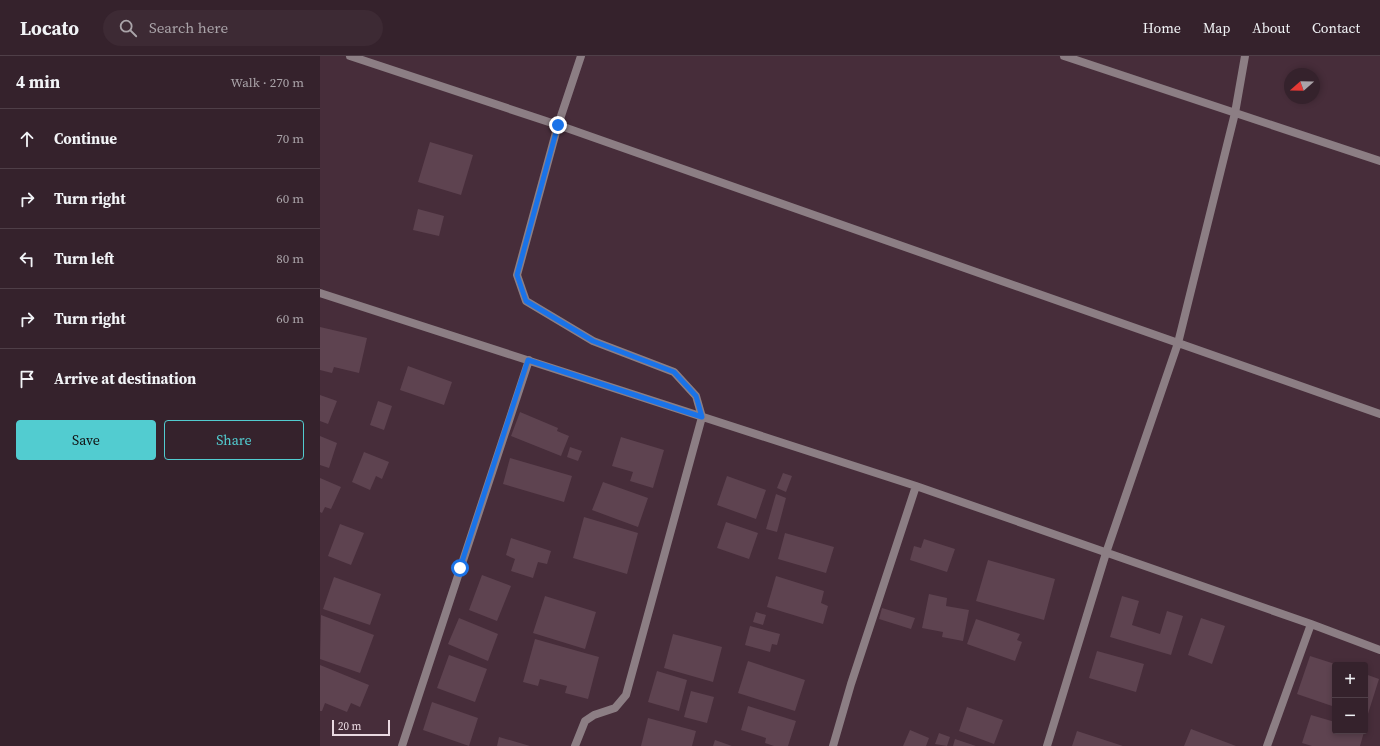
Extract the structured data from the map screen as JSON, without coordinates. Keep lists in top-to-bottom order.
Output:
{
  "scale_bar": "20 m",
  "north": "left",
  "page": {
    "header": "Locato",
    "search": "Search here",
    "nav": [
      "Home",
      "Map",
      "About",
      "Contact"
    ],
    "heading": ["4 min", "Walk · 270 m"],
    "list": [
      ["Continue", "70 m"],
      ["Turn right", "60 m"],
      ["Turn left", "80 m"],
      ["Turn right", "60 m"],
      "Arrive at destination"
    ],
    "buttons": ["Save", "Share"],
    "map_buttons": ["+", "−"],
    "scale": "20 m"
  }
}
